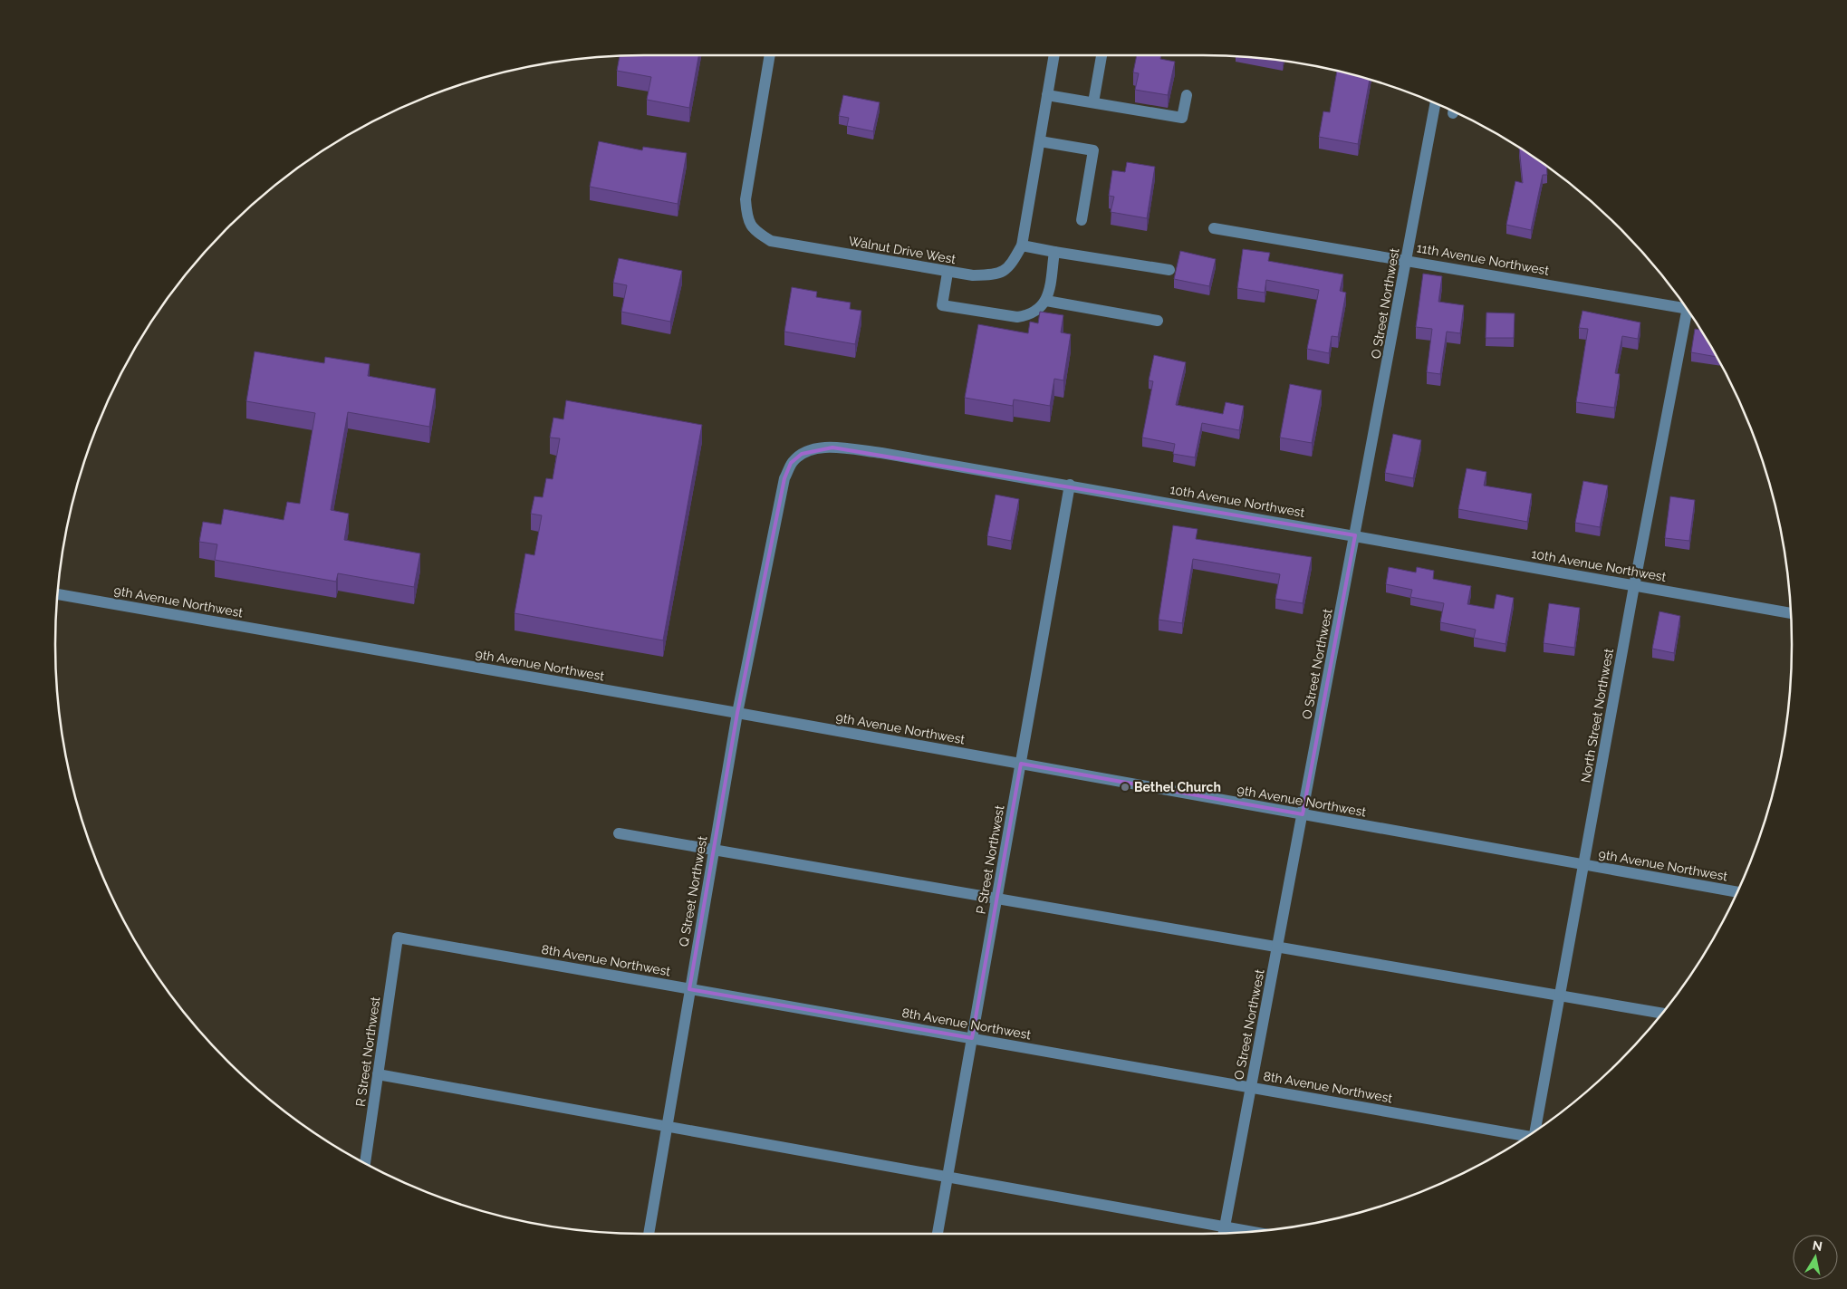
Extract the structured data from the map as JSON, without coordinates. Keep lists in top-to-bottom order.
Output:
{
  "streets": {
    "street": [
      "Walnut Drive West",
      "11th Avenue Northwest",
      "O Street Northwest",
      "10th Avenue Northwest",
      "9th Avenue Northwest",
      "North Street Northwest",
      "P Street Northwest",
      "Q Street Northwest",
      "8th Avenue Northwest",
      "R Street Northwest"
    ]
  },
  "crossings": [
    ["11th Avenue Northwest", "O Street Northwest"],
    ["O Street Northwest", "10th Avenue Northwest"],
    ["O Street Northwest", "9th Avenue Northwest"],
    ["O Street Northwest", "8th Avenue Northwest"],
    ["10th Avenue Northwest", "North Street Northwest"],
    ["10th Avenue Northwest", "P Street Northwest"],
    ["10th Avenue Northwest", "Q Street Northwest"],
    ["9th Avenue Northwest", "North Street Northwest"],
    ["9th Avenue Northwest", "P Street Northwest"],
    ["9th Avenue Northwest", "Q Street Northwest"],
    ["P Street Northwest", "8th Avenue Northwest"],
    ["Q Street Northwest", "8th Avenue Northwest"],
    ["8th Avenue Northwest", "R Street Northwest"]
  ],
  "places": ["Bethel Church"],
  "north": "top"
}
